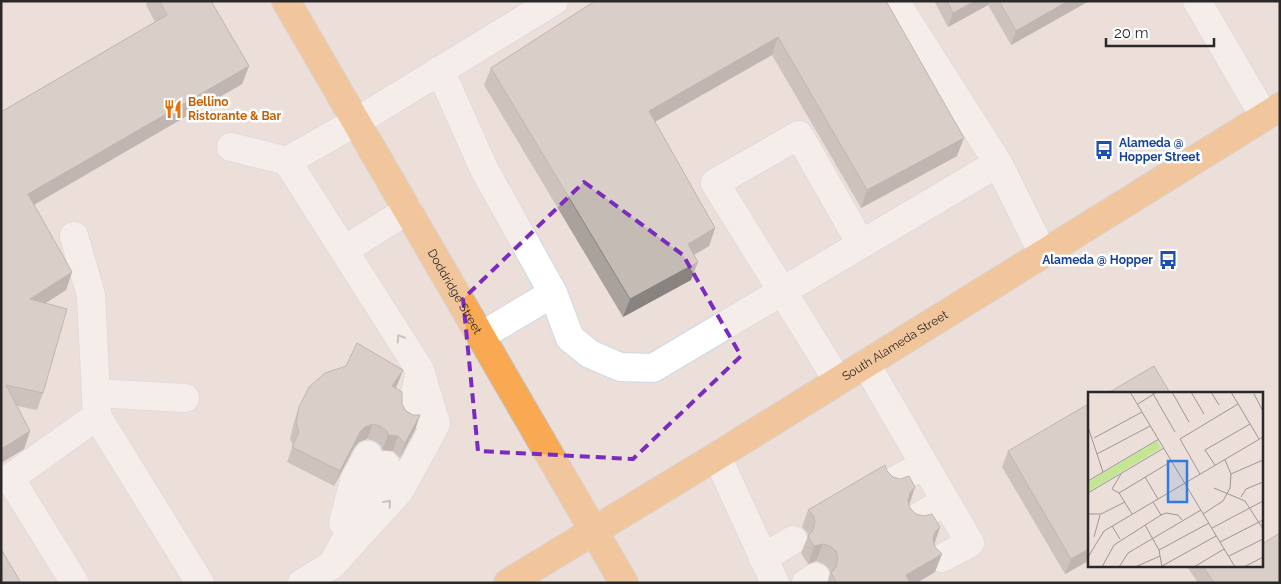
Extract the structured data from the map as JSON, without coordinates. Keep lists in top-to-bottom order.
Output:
{
  "streets": {
    "main road": ["Doddridge Street", "South Alameda Street"]
  },
  "crossings": [
    ["Doddridge Street", "South Alameda Street"]
  ],
  "places": {
    "restaurant": ["Bellino Ristorante & Bar"],
    "bus stop": ["Alameda @ Hopper Street", "Alameda @ Hopper"]
  },
  "scale_bar": "20 m"
}
